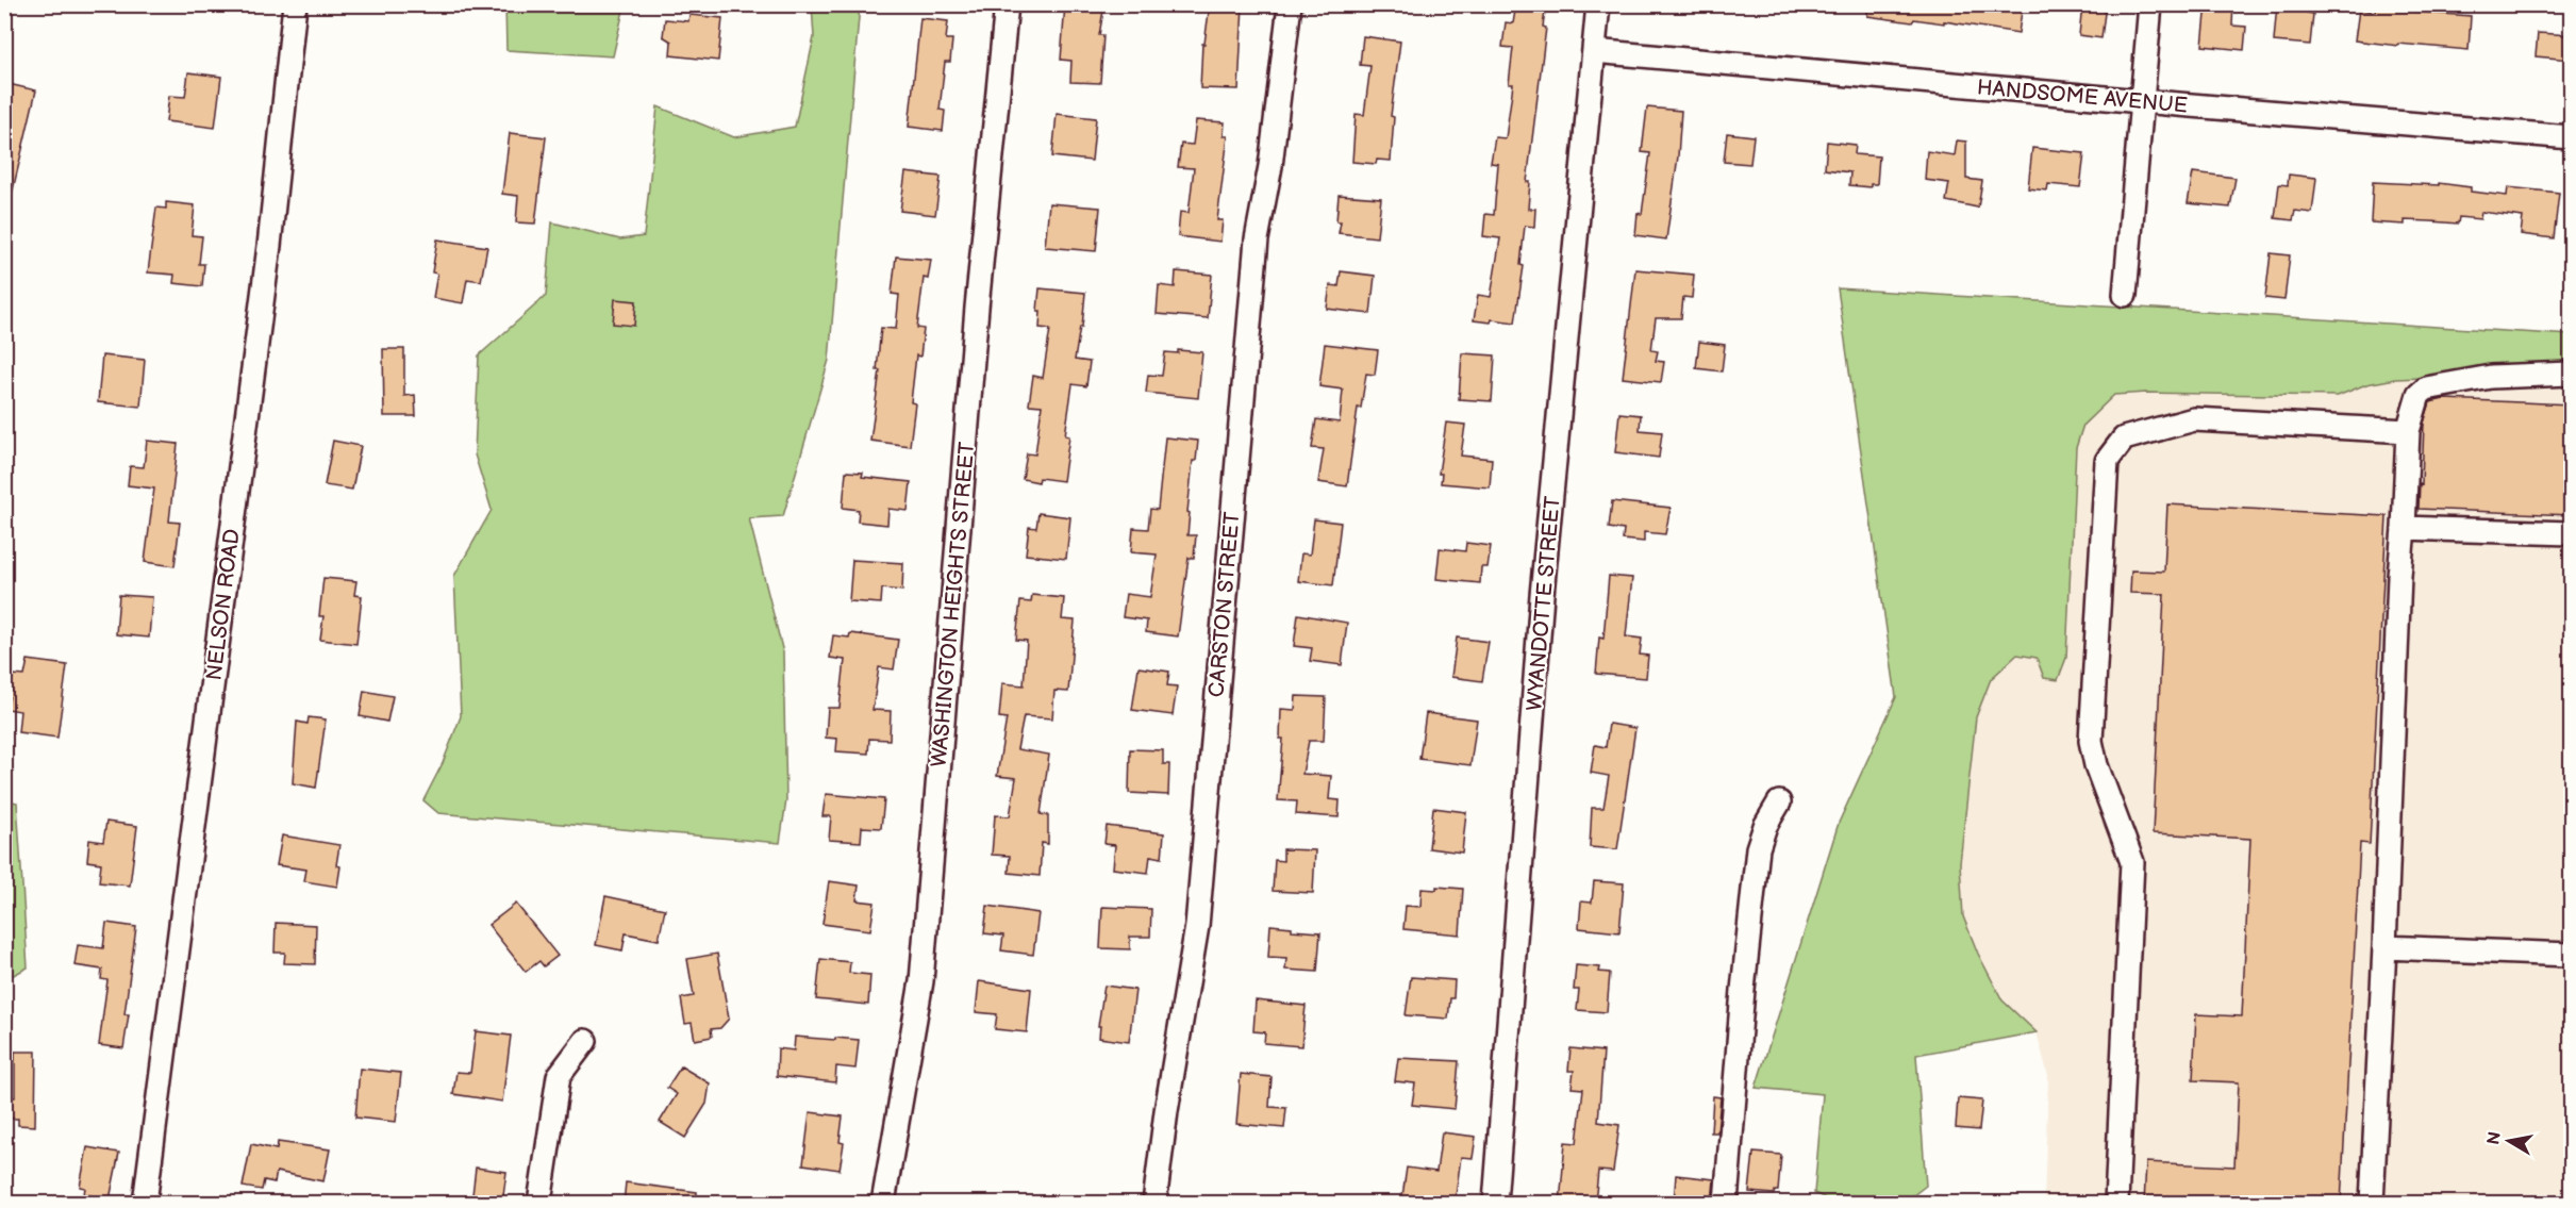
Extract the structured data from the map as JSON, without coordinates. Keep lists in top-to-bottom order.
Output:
{
  "streets": {
    "street": [
      "HANDSOME AVENUE",
      "WYANDOTTE STREET",
      "NELSON ROAD",
      "WASHINGTON HEIGHTS STREET",
      "CARSTON STREET"
    ]
  },
  "crossings": [
    ["HANDSOME AVENUE", "WYANDOTTE STREET"]
  ],
  "north": "left"
}
